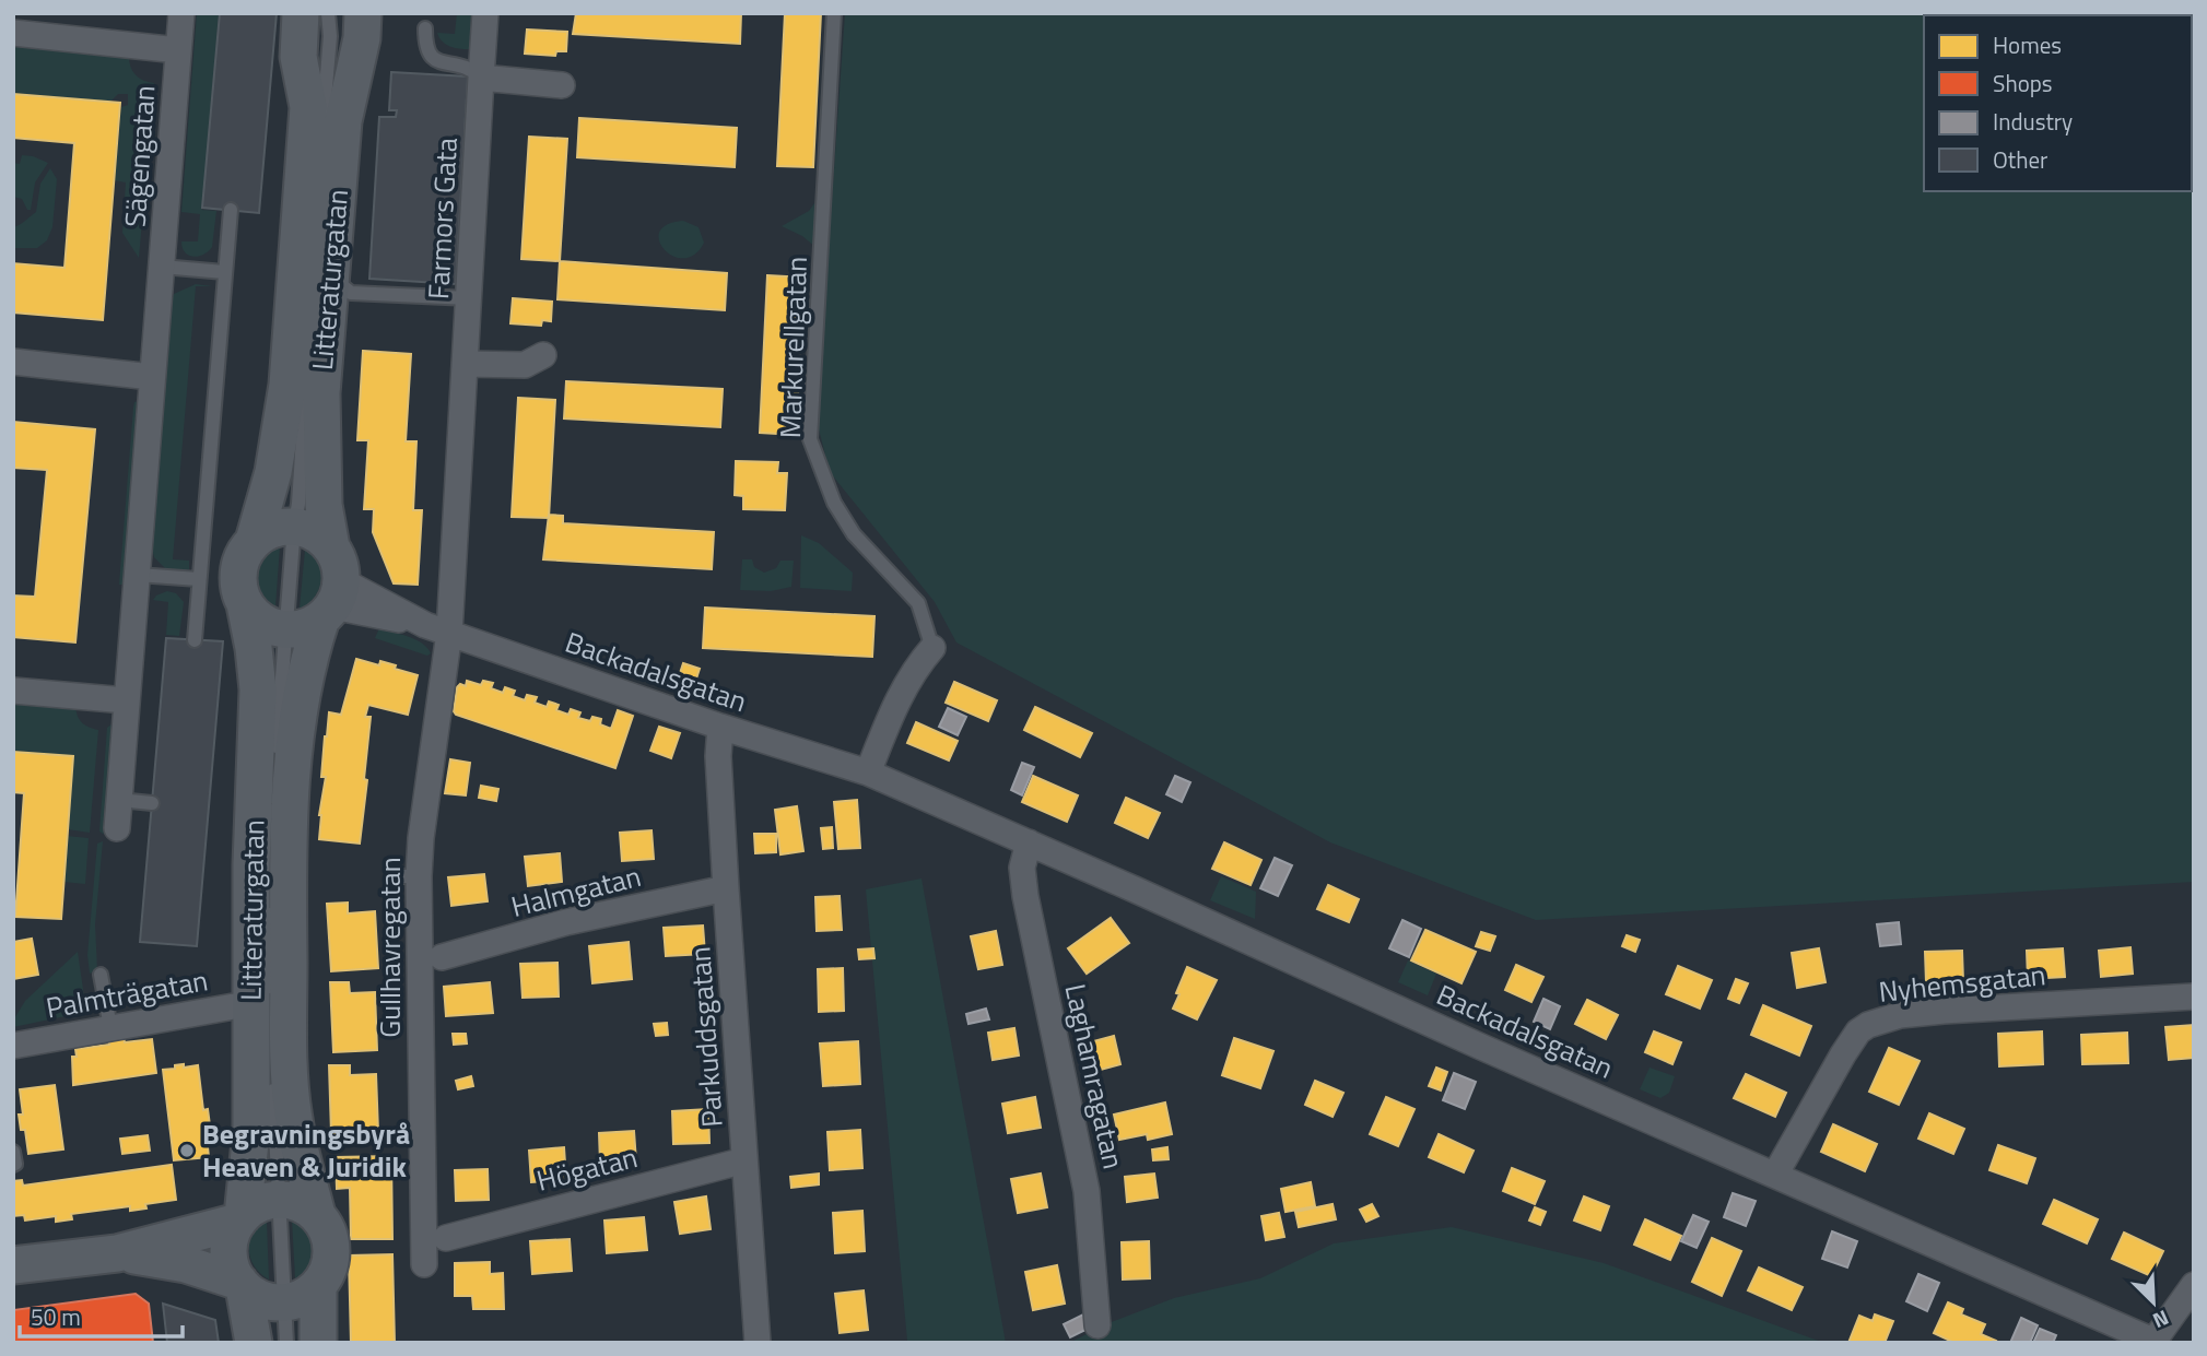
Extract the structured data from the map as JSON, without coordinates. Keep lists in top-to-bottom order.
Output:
{
  "streets": {
    "street": [
      "Sägengatan",
      "Farmors Gata",
      "Litteraturgatan",
      "Backadalsgatan",
      "Halmgatan",
      "Gullhavregatan",
      "Nyhemsgatan",
      "Palmträgatan",
      "Parkuddsgatan",
      "Laghamragatan",
      "Högatan"
    ],
    "lane": ["Markurellgatan"]
  },
  "crossings": [
    ["Farmors Gata", "Backadalsgatan"],
    ["Farmors Gata", "Gullhavregatan"],
    ["Litteraturgatan", "Backadalsgatan"],
    ["Litteraturgatan", "Palmträgatan"],
    ["Backadalsgatan", "Gullhavregatan"],
    ["Backadalsgatan", "Nyhemsgatan"],
    ["Backadalsgatan", "Parkuddsgatan"],
    ["Backadalsgatan", "Laghamragatan"],
    ["Halmgatan", "Parkuddsgatan"],
    ["Parkuddsgatan", "Högatan"]
  ],
  "places": ["Begravningsbyrå Heaven & Juridik"],
  "legend": [
    "Homes",
    "Shops",
    "Industry",
    "Other"
  ],
  "scale_bar": "50 m",
  "north": "bottom right"
}
